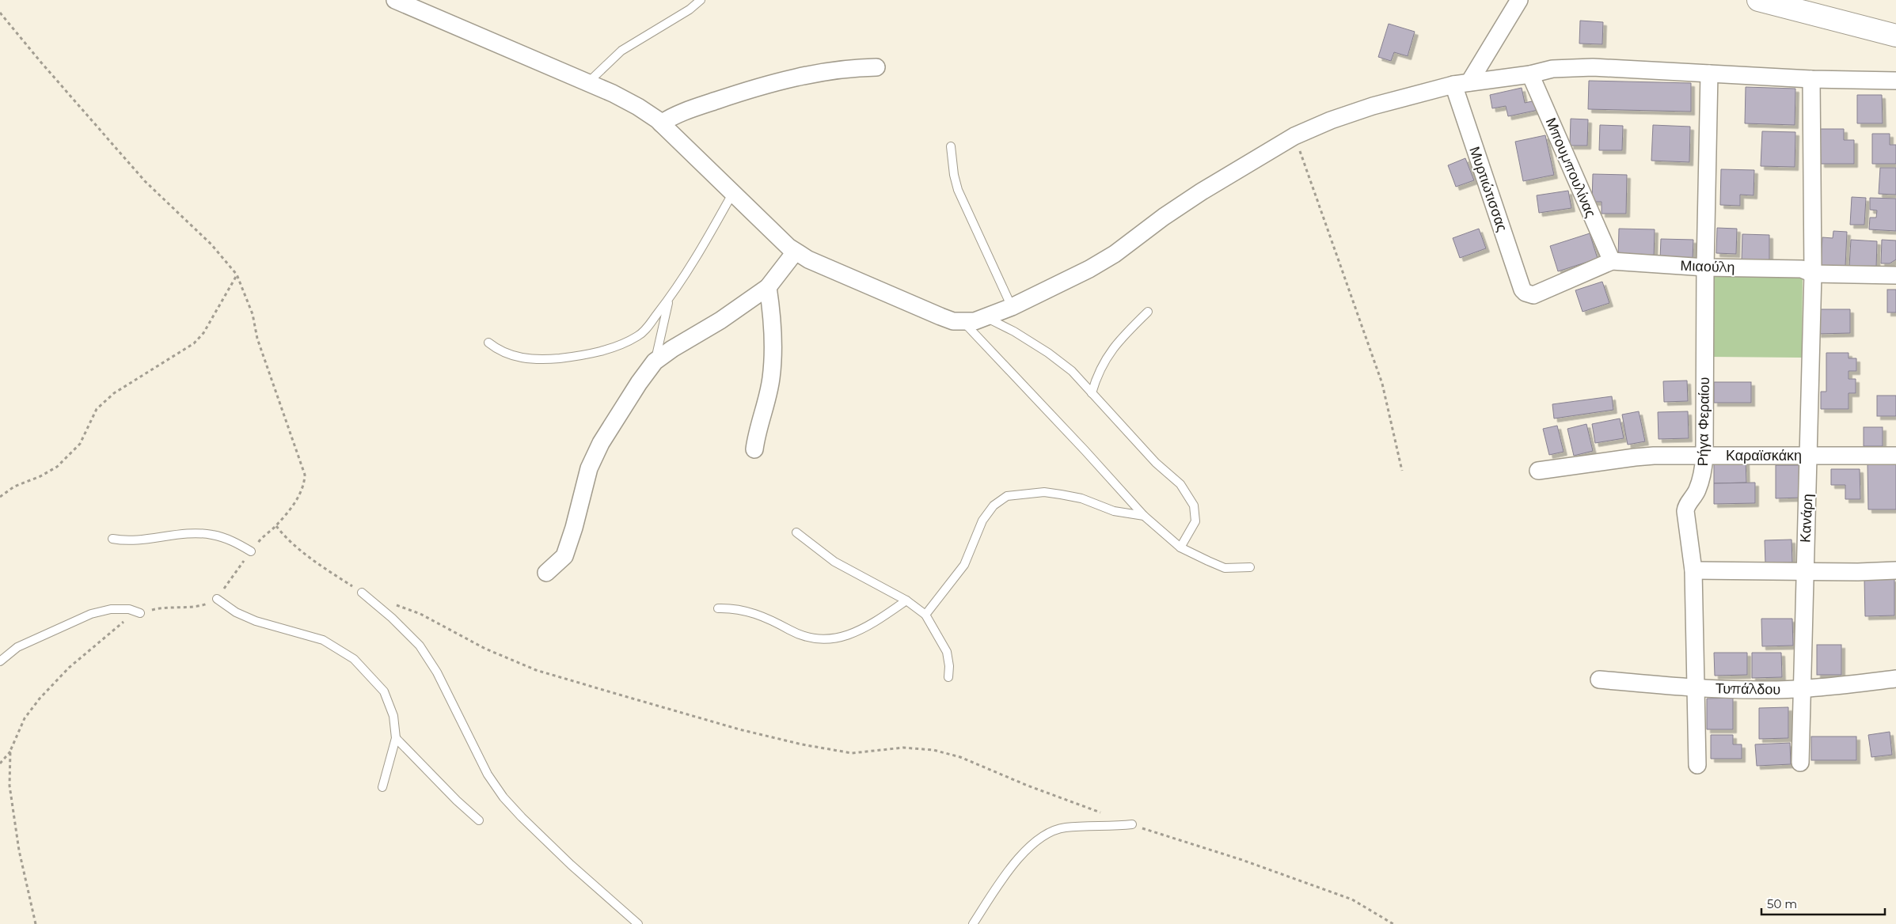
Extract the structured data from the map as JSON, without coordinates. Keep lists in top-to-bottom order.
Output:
{
  "streets": {
    "street": [
      "Μπουμπουλίνας",
      "Μυρτιώτισσας",
      "Μιαούλη",
      "Ρήγα Φεραίου",
      "Καραϊσκάκη",
      "Κανάρη",
      "Τυπάλδου"
    ]
  },
  "crossings": [
    ["Μπουμπουλίνας", "Μιαούλη"],
    ["Μυρτιώτισσας", "Μιαούλη"],
    ["Μιαούλη", "Ρήγα Φεραίου"],
    ["Μιαούλη", "Κανάρη"],
    ["Ρήγα Φεραίου", "Καραϊσκάκη"],
    ["Ρήγα Φεραίου", "Τυπάλδου"],
    ["Καραϊσκάκη", "Κανάρη"],
    ["Κανάρη", "Τυπάλδου"]
  ],
  "scale_bar": "50 m"
}
